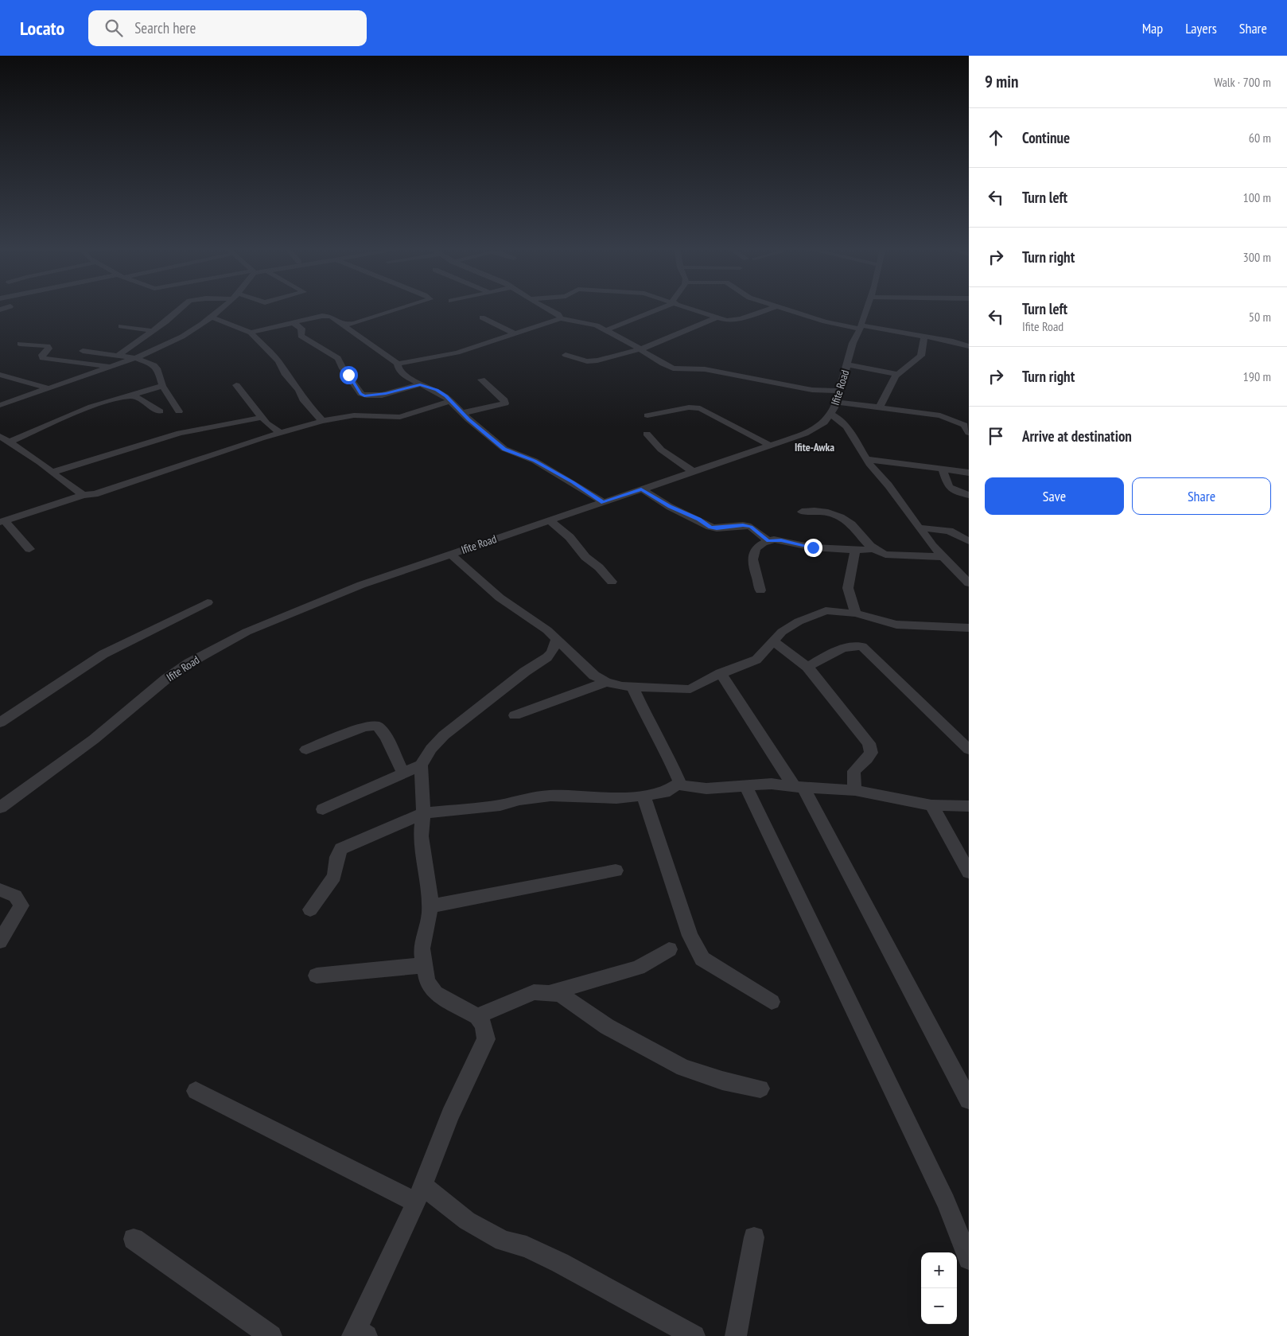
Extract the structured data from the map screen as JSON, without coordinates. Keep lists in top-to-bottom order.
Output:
{
  "streets": {
    "street": ["Ifite Road"]
  },
  "districts": ["Ifite-Awka"],
  "page": {
    "header": "Locato",
    "search": "Search here",
    "nav": ["Map", "Layers", "Share"],
    "heading": ["9 min", "Walk · 700 m"],
    "list": [
      ["Continue", "60 m"],
      ["Turn left", "100 m"],
      ["Turn right", "300 m"],
      ["Turn left", "Ifite Road", "50 m"],
      ["Turn right", "190 m"],
      "Arrive at destination"
    ],
    "buttons": ["Save", "Share"],
    "map_buttons": ["+", "−"]
  }
}
